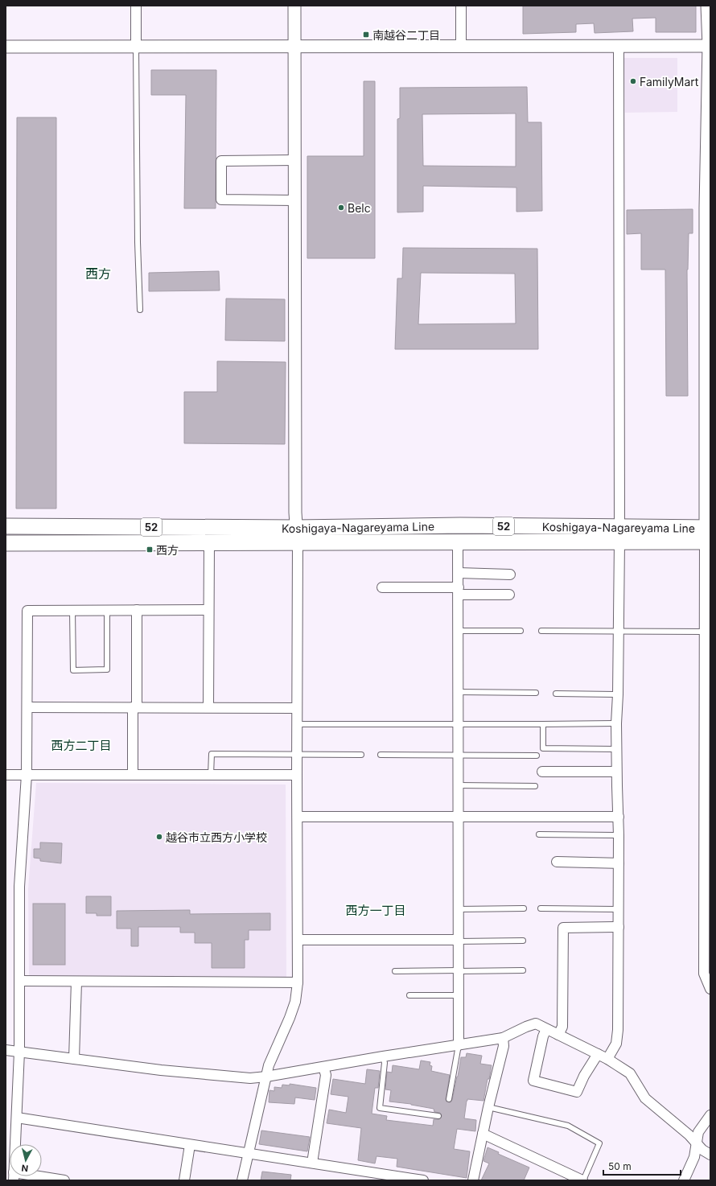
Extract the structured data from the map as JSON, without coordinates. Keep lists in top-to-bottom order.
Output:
{
  "streets": {
    "main road": ["52", "Koshigaya-Nagareyama Line"]
  },
  "districts": ["西方", "西方二丁目", "西方一丁目"],
  "places": {
    "transit": ["南越谷二丁目", "西方"],
    "other": ["FamilyMart", "Belc", "越谷市立西方小学校"]
  },
  "scale_bar": "50 m",
  "north": "bottom"
}
